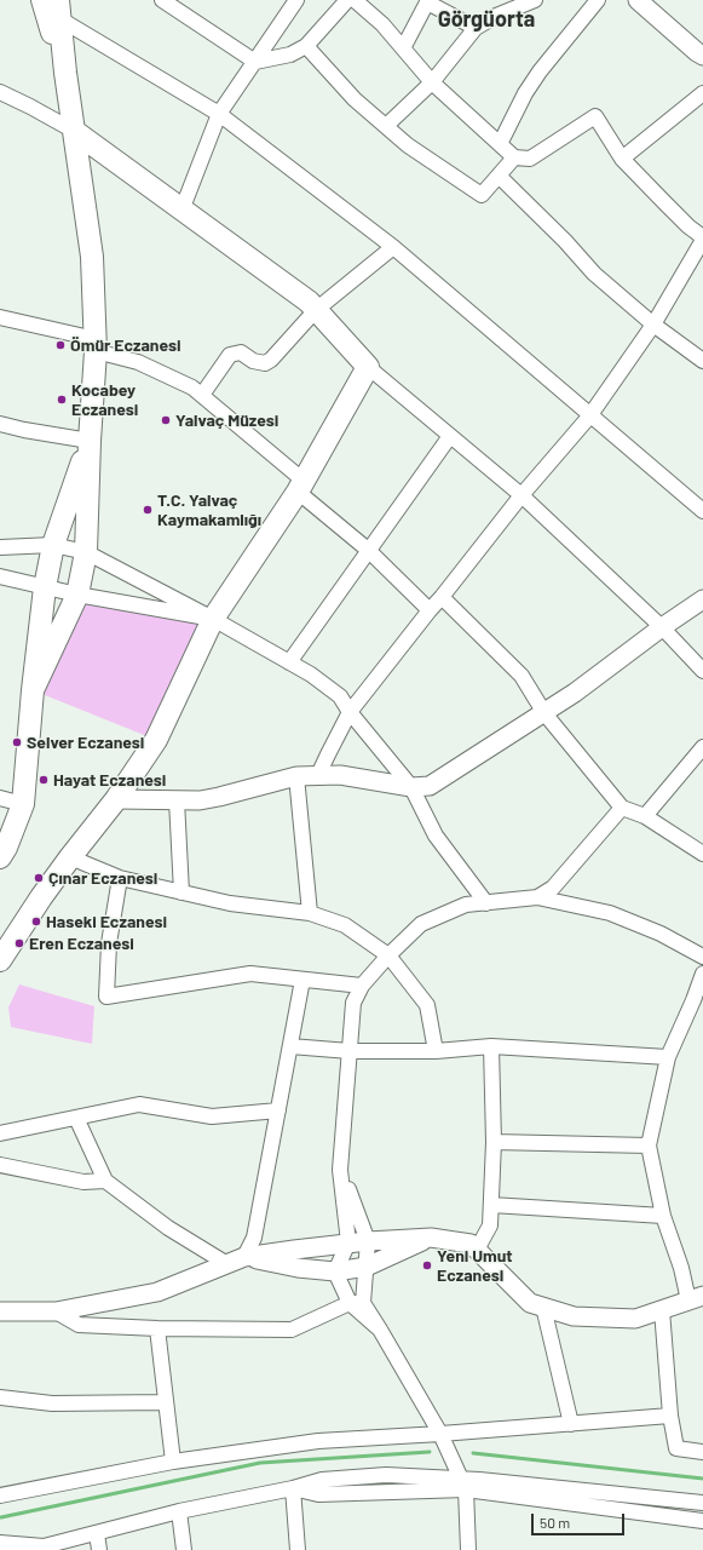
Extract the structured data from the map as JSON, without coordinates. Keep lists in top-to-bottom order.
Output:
{
  "districts": ["Görgüorta"],
  "places": [
    "Ömür Eczanesi",
    "Kocabey Eczanesi",
    "Yalvaç Müzesi",
    "T.C. Yalvaç Kaymakamlığı",
    "Selver Eczanesi",
    "Hayat Eczanesi",
    "Çınar Eczanesi",
    "Haseki Eczanesi",
    "Eren Eczanesi",
    "Yeni Umut Eczanesi"
  ],
  "scale_bar": "50 m"
}
